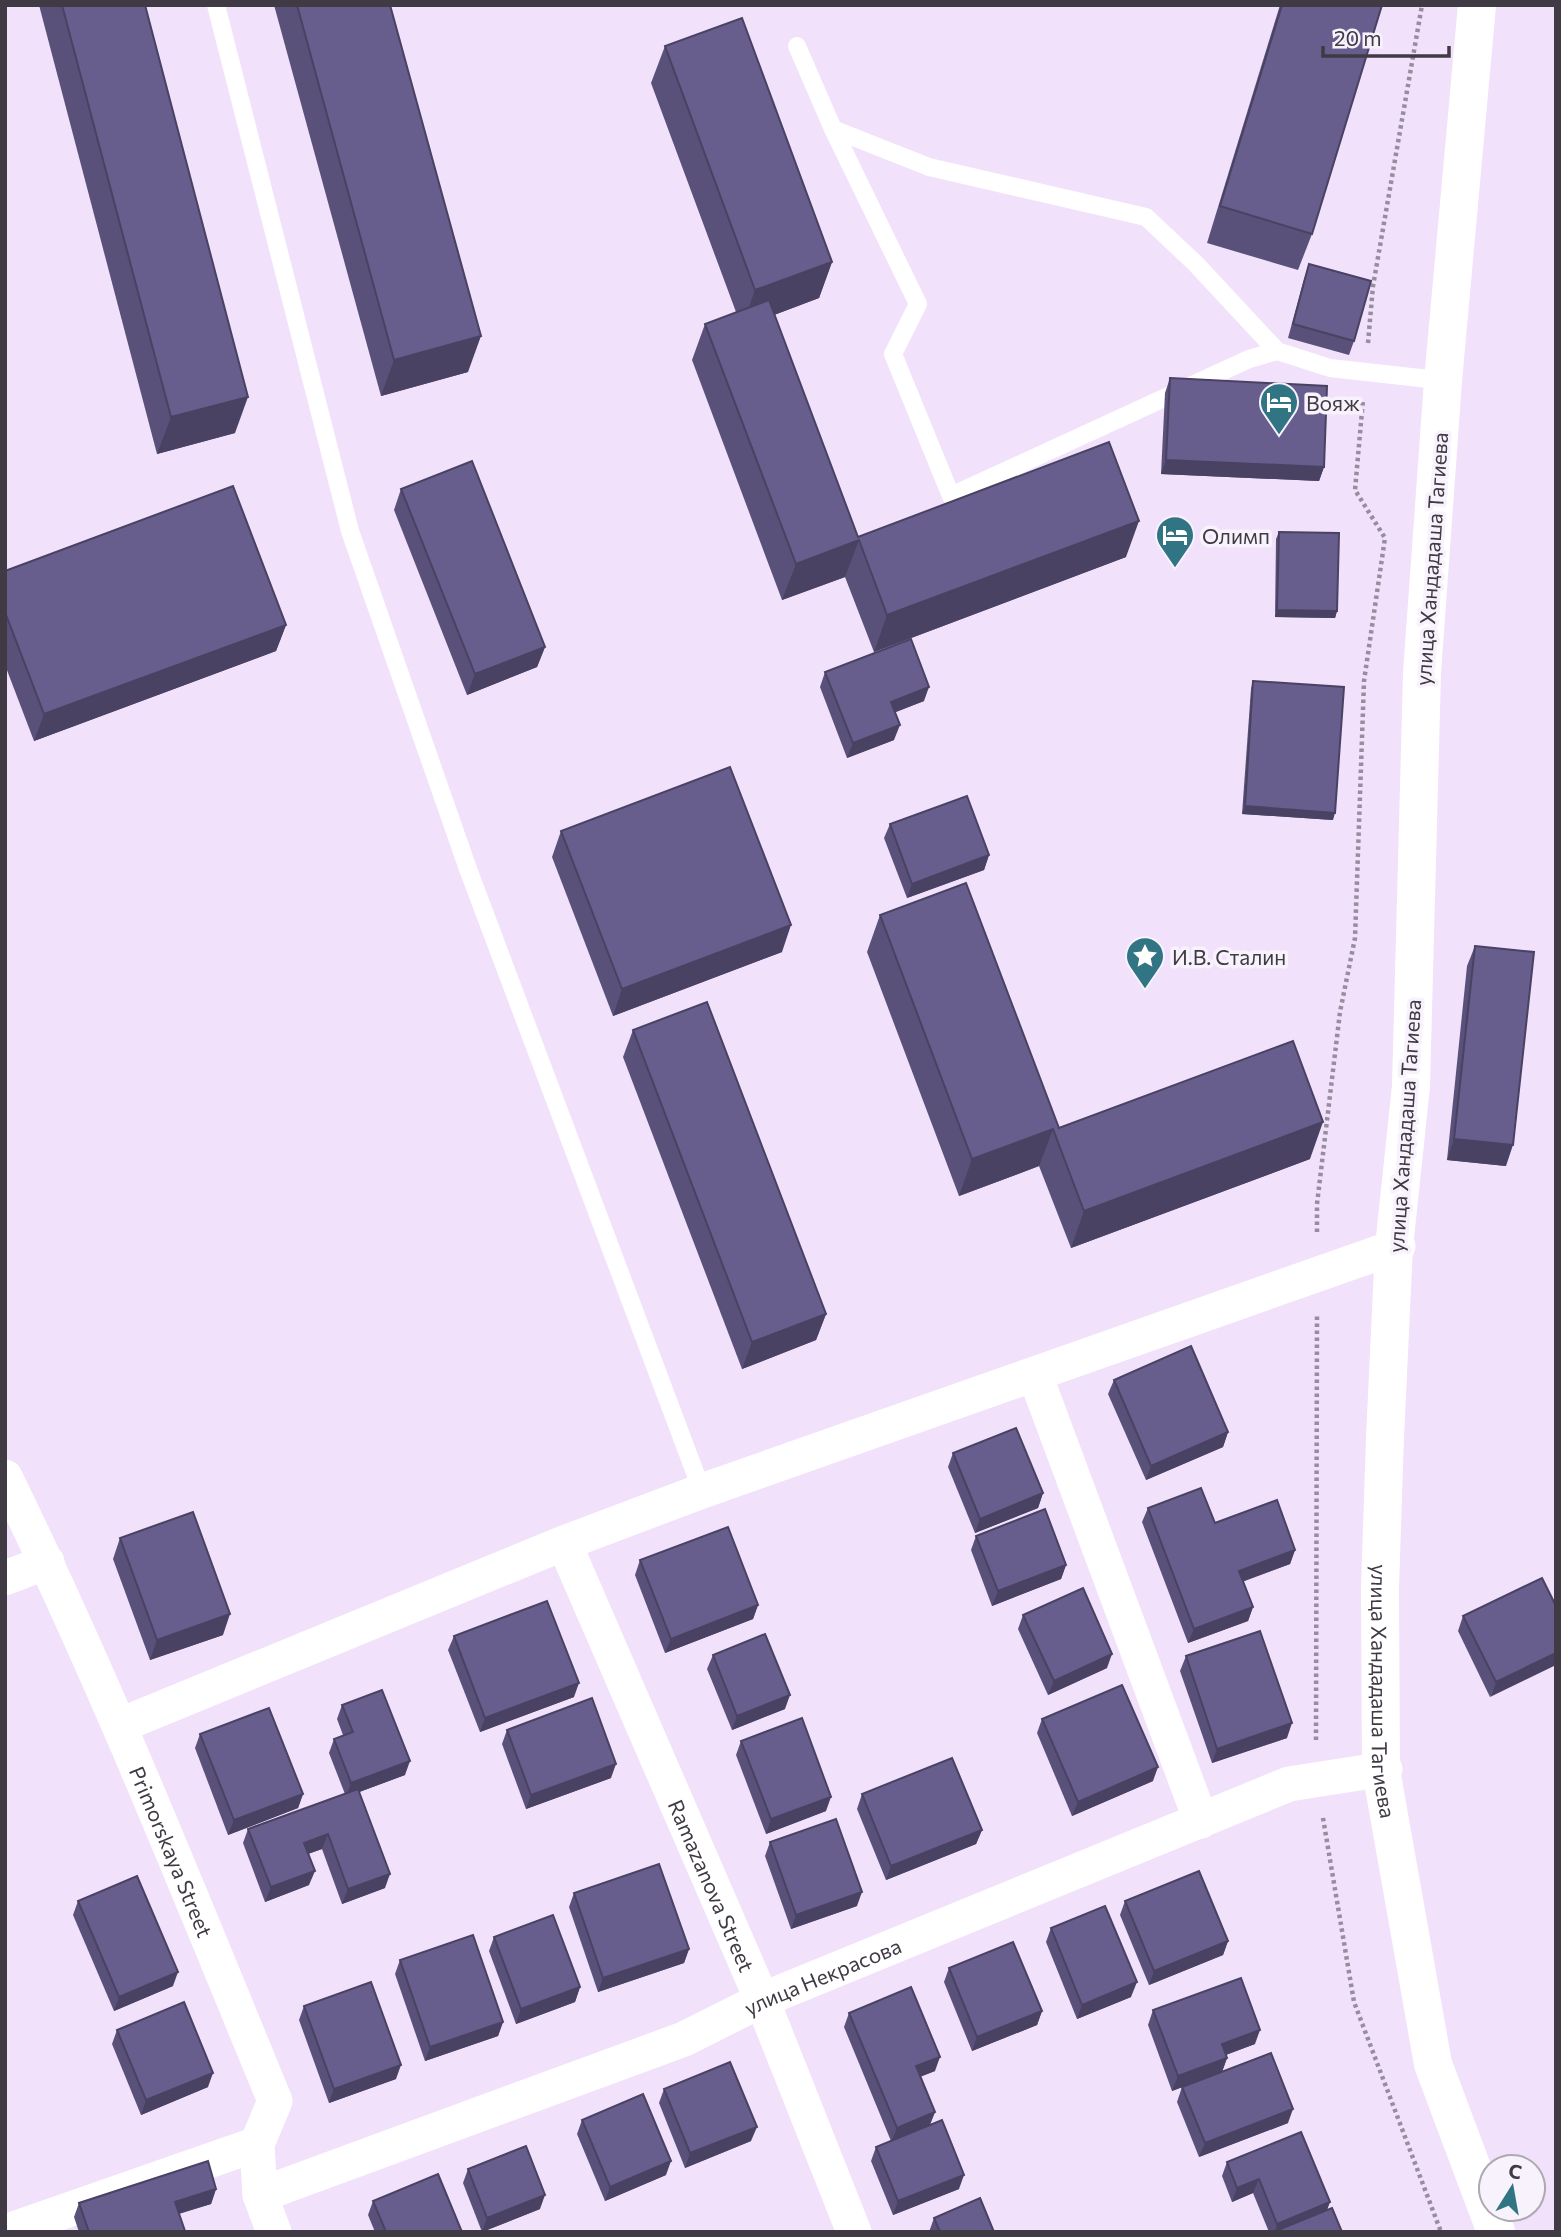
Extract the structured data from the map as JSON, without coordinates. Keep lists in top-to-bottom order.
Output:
{
  "streets": {
    "street": [
      "улица Хандадаша Тагиева",
      "Primorskaya Street",
      "Ramazanova Street",
      "улица Некрасова"
    ]
  },
  "crossings": [
    ["улица Хандадаша Тагиева", "улица Некрасова"],
    ["Primorskaya Street", "улица Некрасова"],
    ["Ramazanova Street", "улица Некрасова"]
  ],
  "places": {
    "hotel": ["Вояж", "Олимп"],
    "place": ["И.В. Сталин"]
  },
  "scale_bar": "20 m",
  "north": "top"
}
